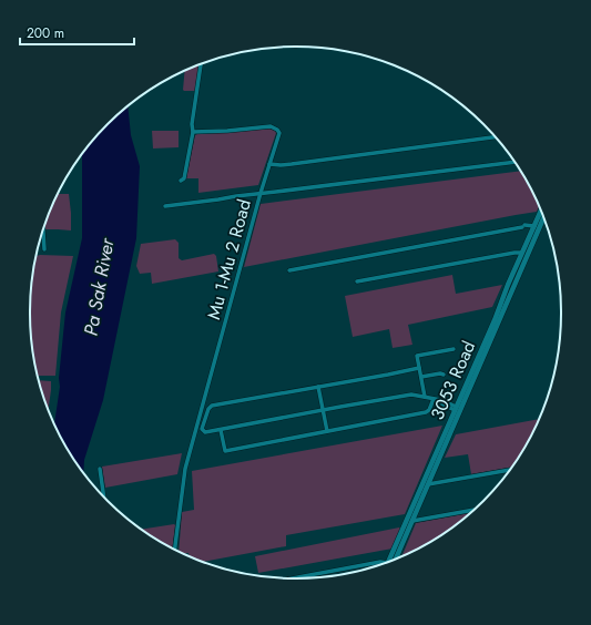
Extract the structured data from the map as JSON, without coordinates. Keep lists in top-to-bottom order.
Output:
{
  "streets": {
    "main road": ["3053 Road"],
    "street": ["Mu 1-Mu 2 Road"]
  },
  "water": ["Pa Sak River"],
  "scale_bar": "200 m"
}
